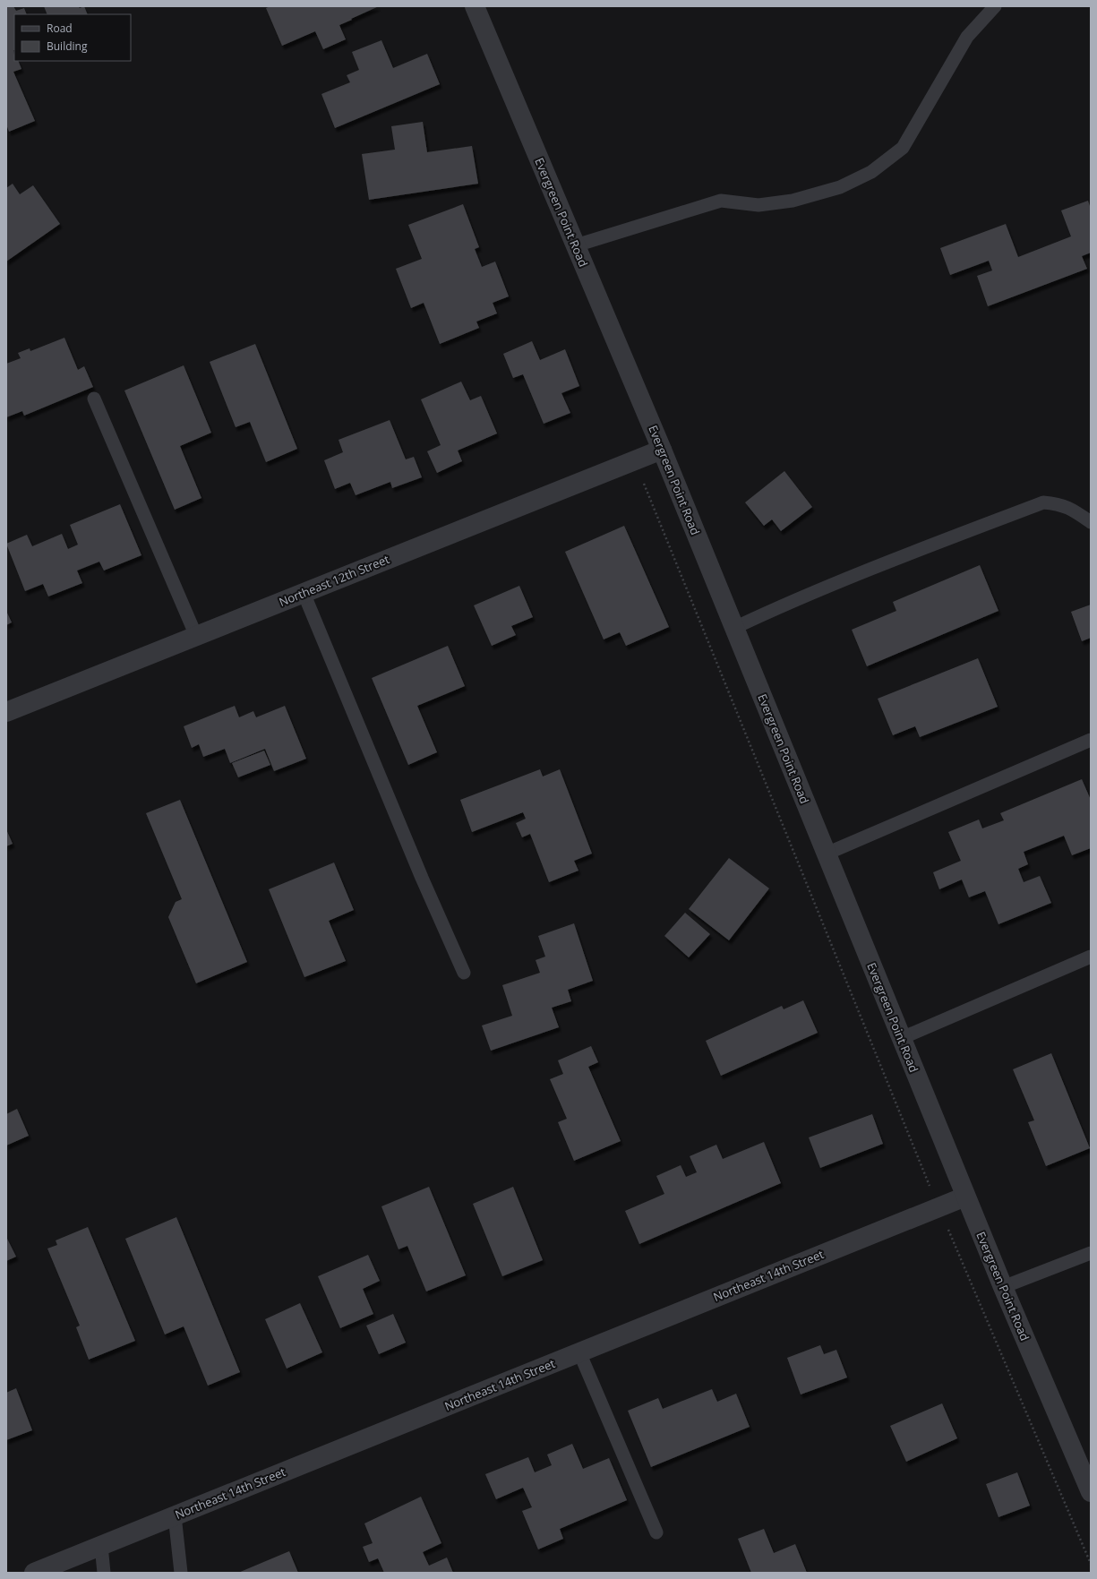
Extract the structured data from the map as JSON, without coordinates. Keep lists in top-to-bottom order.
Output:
{
  "streets": {
    "street": ["Evergreen Point Road", "Northeast 12th Street", "Northeast 14th Street"]
  },
  "crossings": [
    ["Evergreen Point Road", "Northeast 12th Street"],
    ["Evergreen Point Road", "Northeast 14th Street"]
  ],
  "legend": ["Road", "Building"]
}
